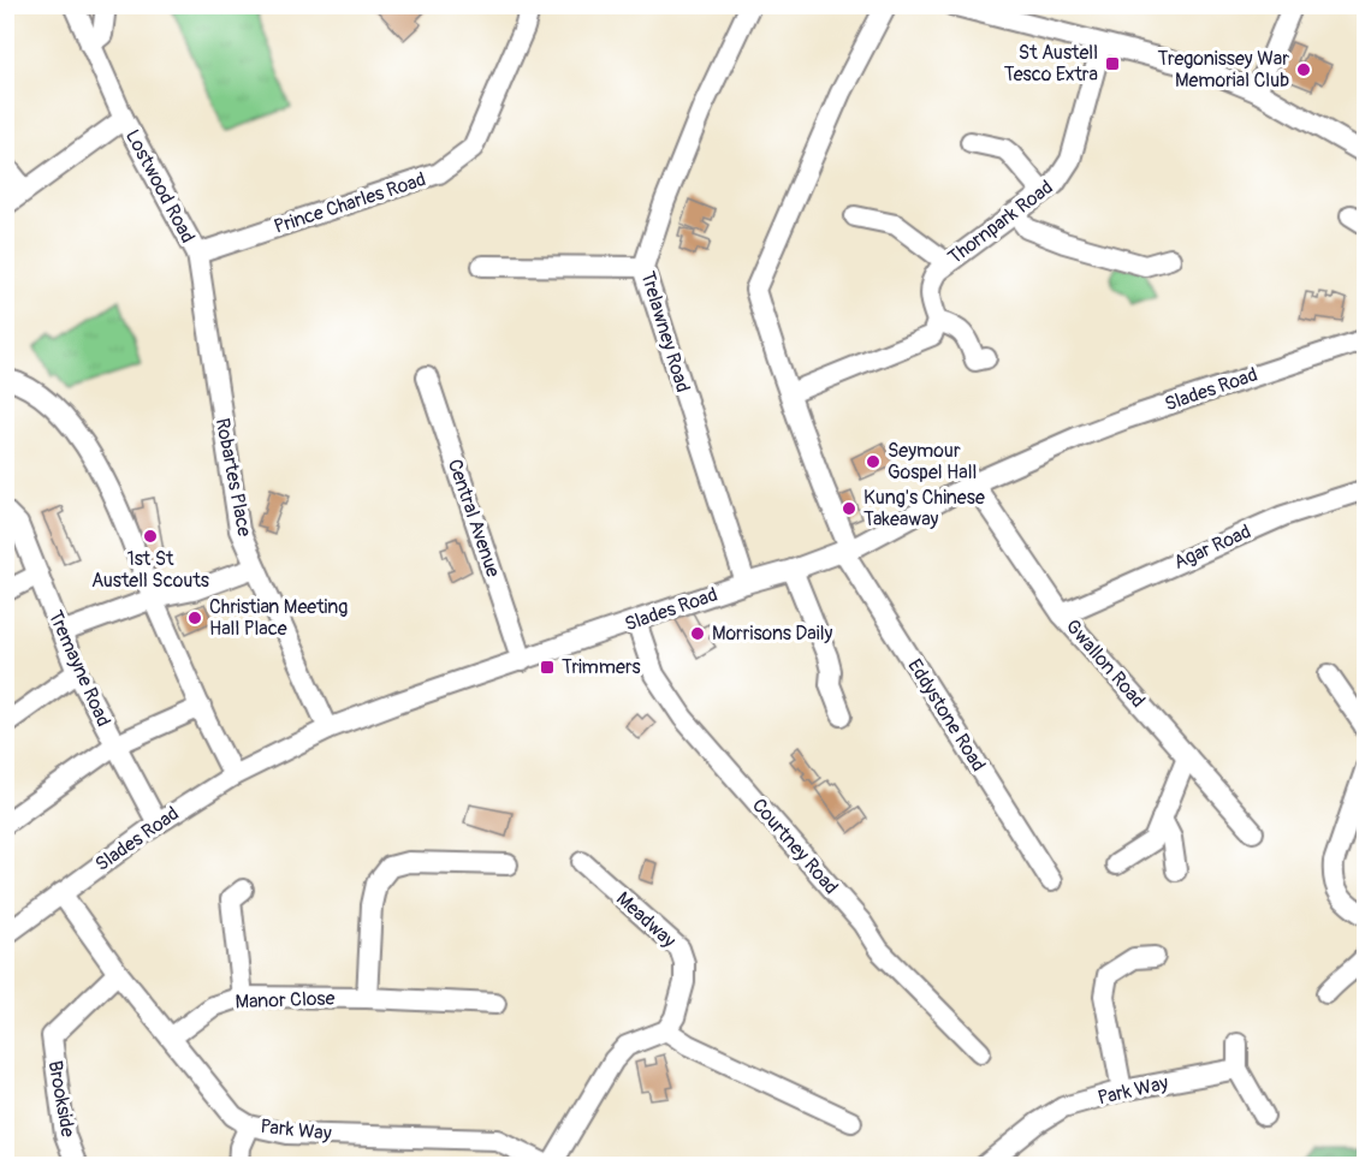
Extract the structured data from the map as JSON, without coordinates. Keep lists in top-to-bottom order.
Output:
{
  "streets": {
    "street": [
      "Lostwood Road",
      "Prince Charles Road",
      "Thornpark Road",
      "Trelawney Road",
      "Slades Road",
      "Robartes Place",
      "Central Avenue",
      "Agar Road",
      "Gwallon Road",
      "Tremayne Road",
      "Eddystone Road",
      "Courtney Road",
      "Meadway",
      "Manor Close",
      "Park Way",
      "Brookside"
    ]
  },
  "crossings": [
    ["Lostwood Road", "Prince Charles Road"],
    ["Lostwood Road", "Robartes Place"],
    ["Prince Charles Road", "Robartes Place"],
    ["Trelawney Road", "Slades Road"],
    ["Slades Road", "Robartes Place"],
    ["Slades Road", "Central Avenue"],
    ["Slades Road", "Gwallon Road"],
    ["Slades Road", "Tremayne Road"],
    ["Slades Road", "Eddystone Road"],
    ["Slades Road", "Courtney Road"],
    ["Slades Road", "Park Way"],
    ["Agar Road", "Gwallon Road"],
    ["Manor Close", "Park Way"],
    ["Park Way", "Brookside"]
  ],
  "places": {
    "transit": ["St Austell Tesco Extra", "Trimmers"],
    "other": [
      "Tregonissey War Memorial Club",
      "Seymour Gospel Hall",
      "Kung's Chinese Takeaway",
      "1st St Austell Scouts",
      "Christian Meeting Hall Place",
      "Morrisons Daily"
    ]
  }
}
